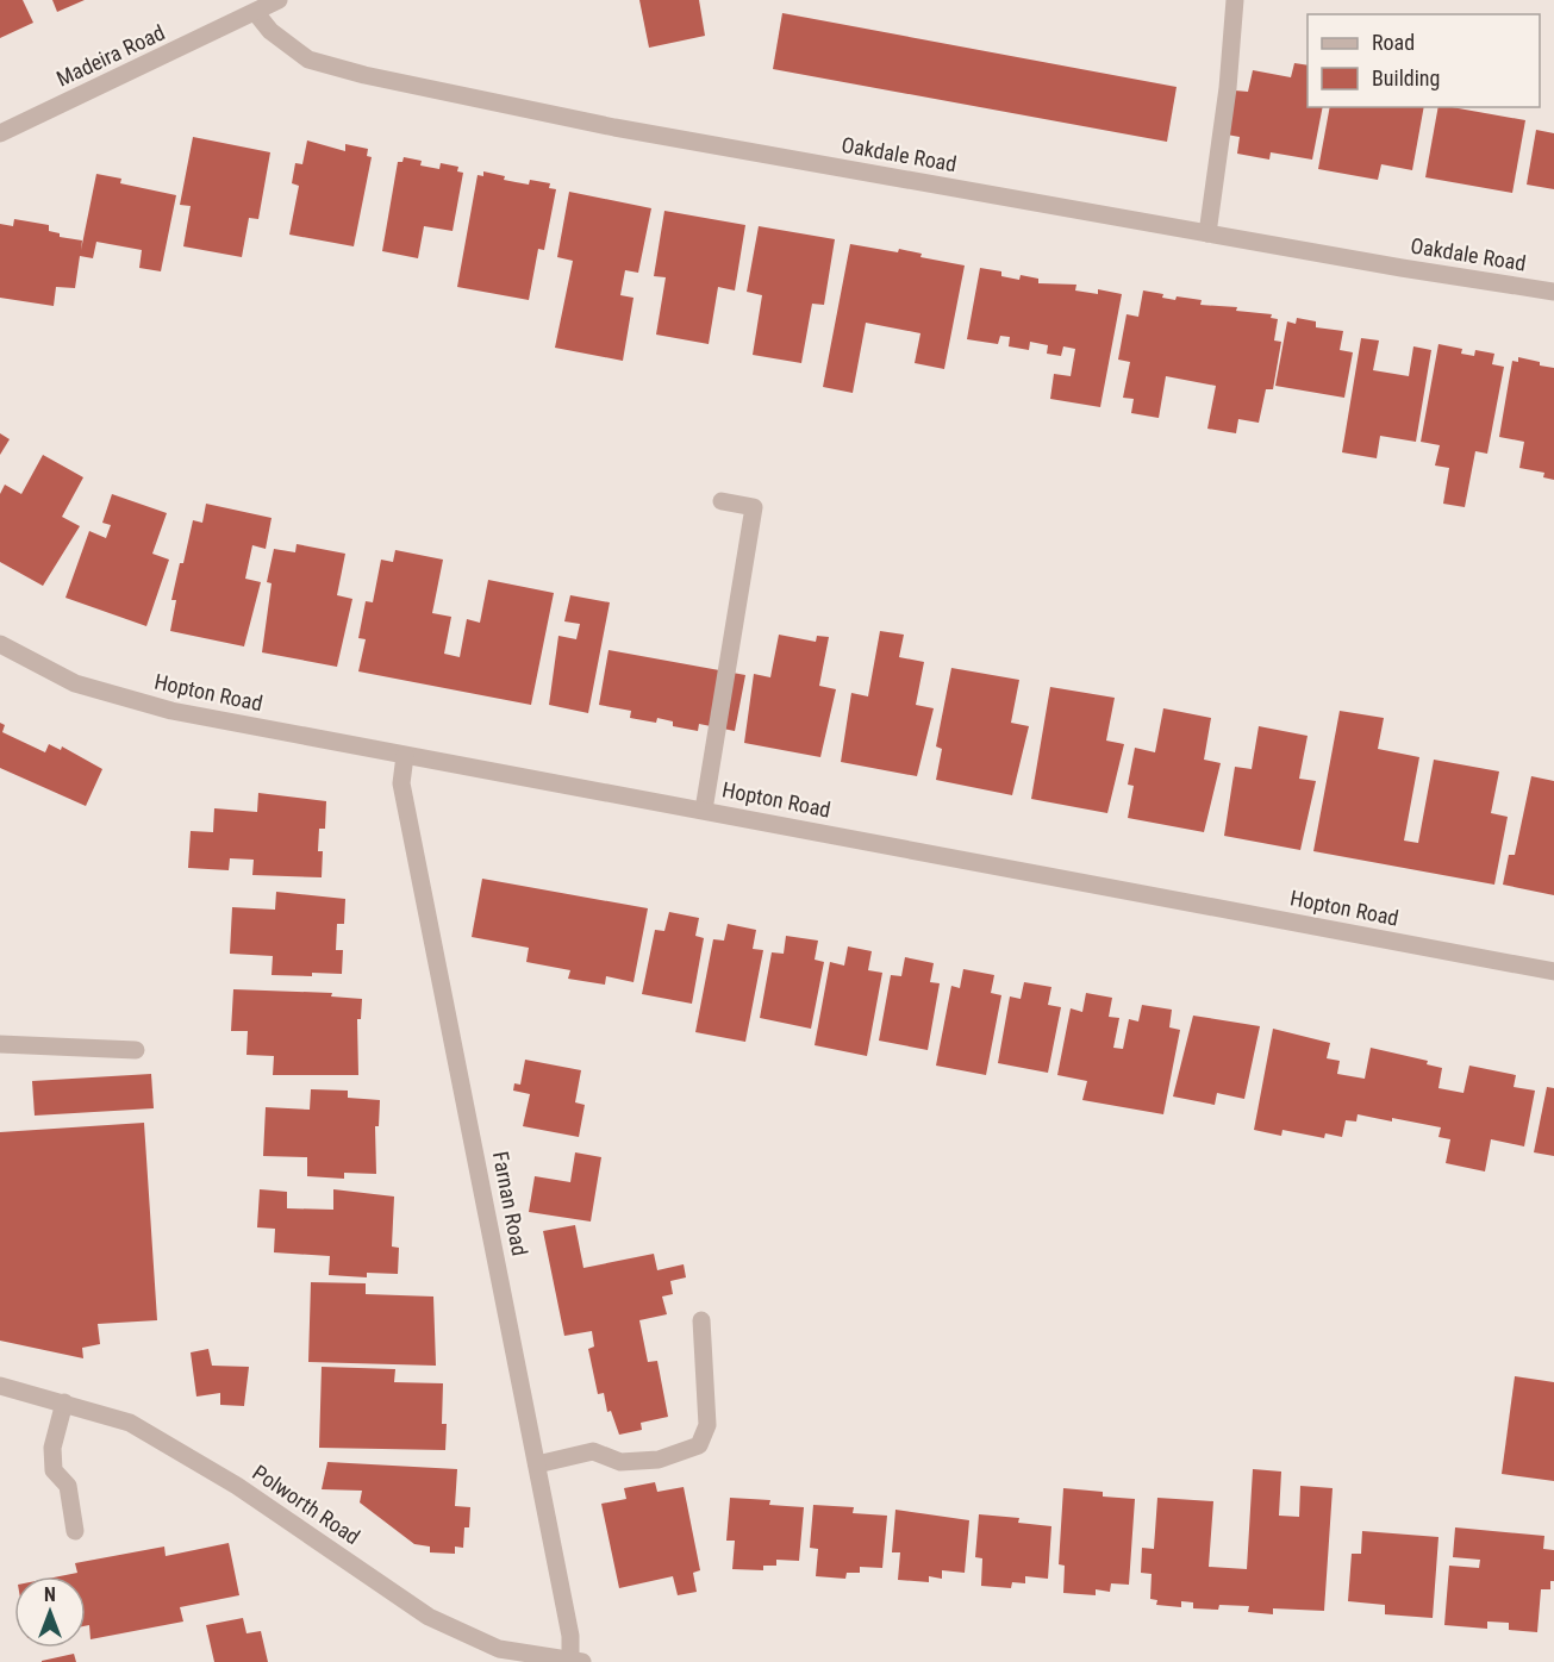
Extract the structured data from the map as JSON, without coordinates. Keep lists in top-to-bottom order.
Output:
{
  "streets": {
    "street": [
      "Madeira Road",
      "Oakdale Road",
      "Hopton Road",
      "Farnan Road",
      "Polworth Road"
    ]
  },
  "crossings": [
    ["Madeira Road", "Oakdale Road"],
    ["Hopton Road", "Farnan Road"],
    ["Farnan Road", "Polworth Road"]
  ],
  "legend": ["Road", "Building"],
  "north": "top"
}
